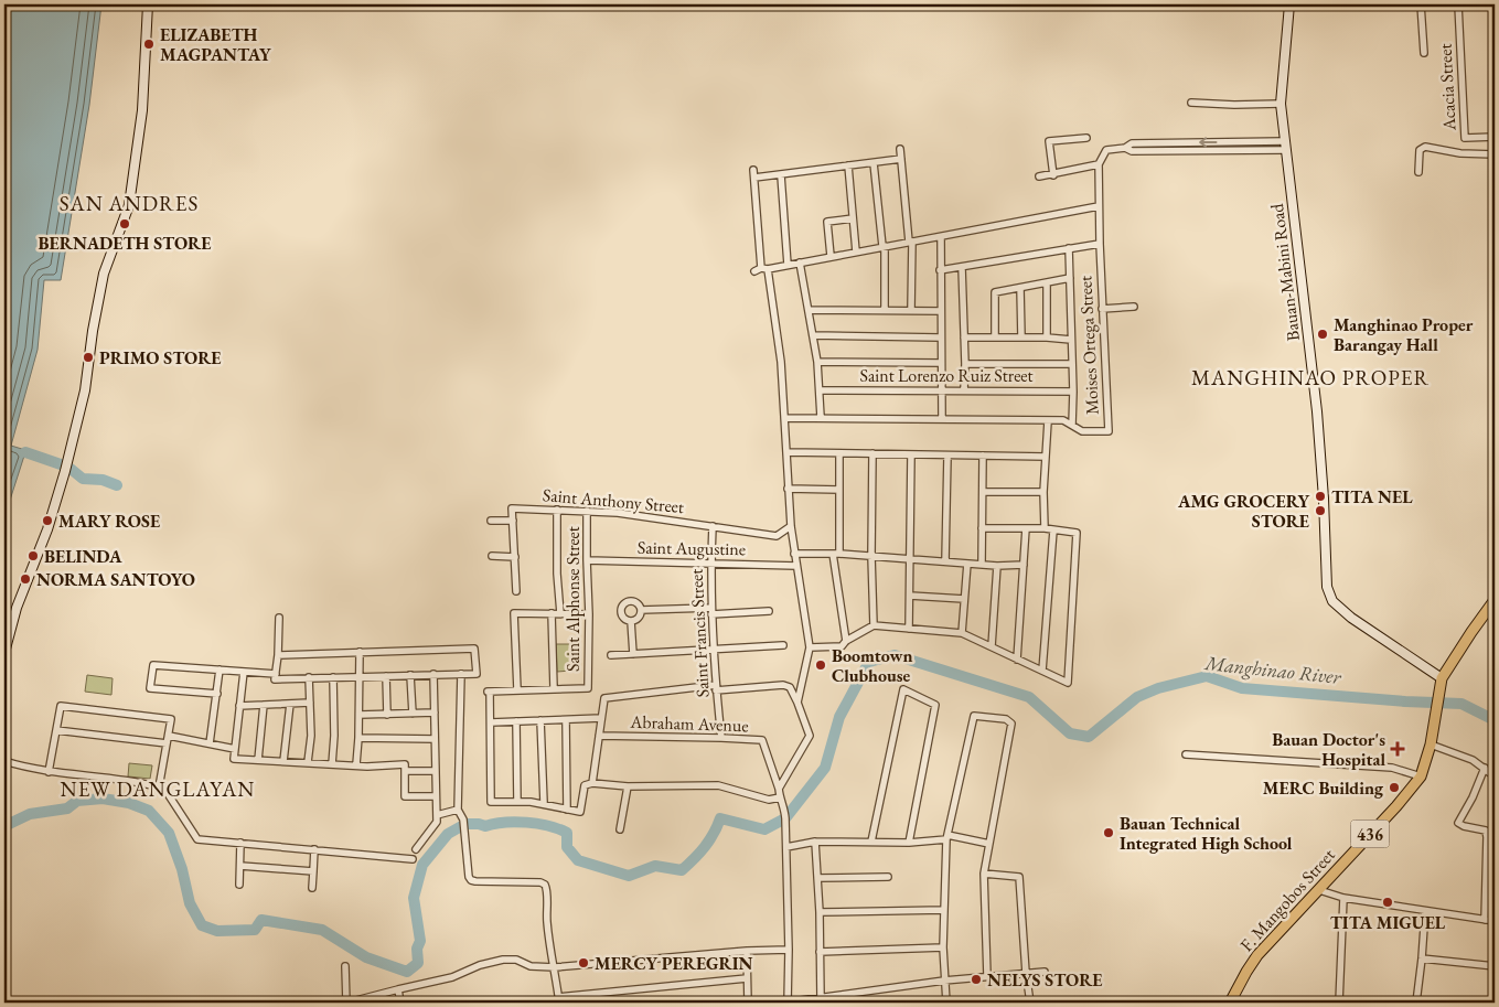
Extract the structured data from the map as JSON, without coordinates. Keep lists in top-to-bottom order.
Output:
{
  "streets": {
    "main road": ["Bauan-Mabini Road", "436", "F. Mangobos Street"],
    "street": [
      "Acacia Street",
      "Moises Ortega Street",
      "Saint Lorenzo Ruiz Street",
      "Saint Anthony Street",
      "Saint Augustine",
      "Saint Alphonse Street",
      "Saint Francis Street",
      "Abraham Avenue"
    ]
  },
  "crossings": [
    ["Bauan-Mabini Road", "436"],
    ["Bauan-Mabini Road", "F. Mangobos Street"],
    ["Saint Anthony Street", "Saint Alphonse Street"],
    ["Saint Anthony Street", "Saint Francis Street"],
    ["Saint Augustine", "Saint Alphonse Street"],
    ["Saint Augustine", "Saint Francis Street"],
    ["Saint Francis Street", "Abraham Avenue"],
    ["436", "F. Mangobos Street"]
  ],
  "districts": ["SAN ANDRES", "MANGHINAO PROPER", "NEW DANGLAYAN"],
  "water": ["Manghinao River"],
  "places": {
    "other": [
      "ELIZABETH MAGPANTAY",
      "BERNADETH STORE",
      "Manghinao Proper Barangay Hall",
      "PRIMO STORE",
      "TITA NEL",
      "AMG GROCERY STORE",
      "MARY ROSE",
      "BELINDA",
      "NORMA SANTOYO",
      "Boomtown Clubhouse",
      "MERC Building",
      "Bauan Technical Integrated High School",
      "TITA MIGUEL",
      "MERCY PEREGRIN",
      "NELYS STORE"
    ],
    "health": ["Bauan Doctor's Hospital"]
  }
}
